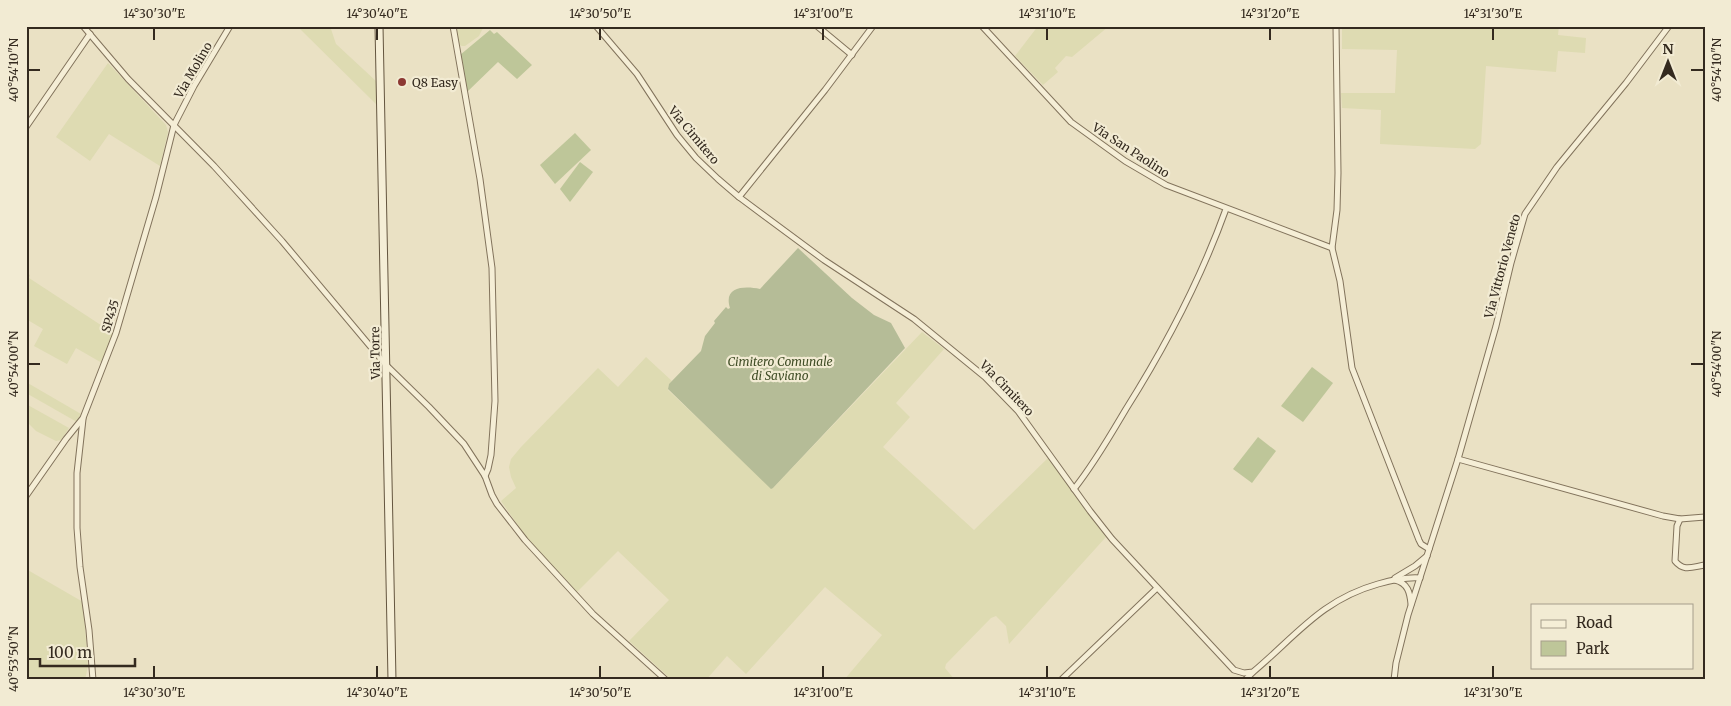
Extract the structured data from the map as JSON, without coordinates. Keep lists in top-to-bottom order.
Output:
{
  "streets": {
    "main road": ["Via Torre"],
    "street": [
      "Via Molino",
      "Via Cimitero",
      "Via San Paolino",
      "Via Vittorio Veneto",
      "SP435"
    ]
  },
  "crossings": [
    ["Via Molino", "SP435"]
  ],
  "parks": ["Cimitero Comunale di Saviano"],
  "places": ["Q8 Easy"],
  "legend": ["Road", "Park"],
  "scale_bar": "100 m",
  "north": "top",
  "coordinates": [
    "14°30'30\"E",
    "14°30'40\"E",
    "14°30'50\"E",
    "14°31'00\"E",
    "14°31'10\"E",
    "14°31'20\"E",
    "14°31'30\"E",
    "40°54'10\"N",
    "40°54'00\"N",
    "40°53'50\"N"
  ]
}
